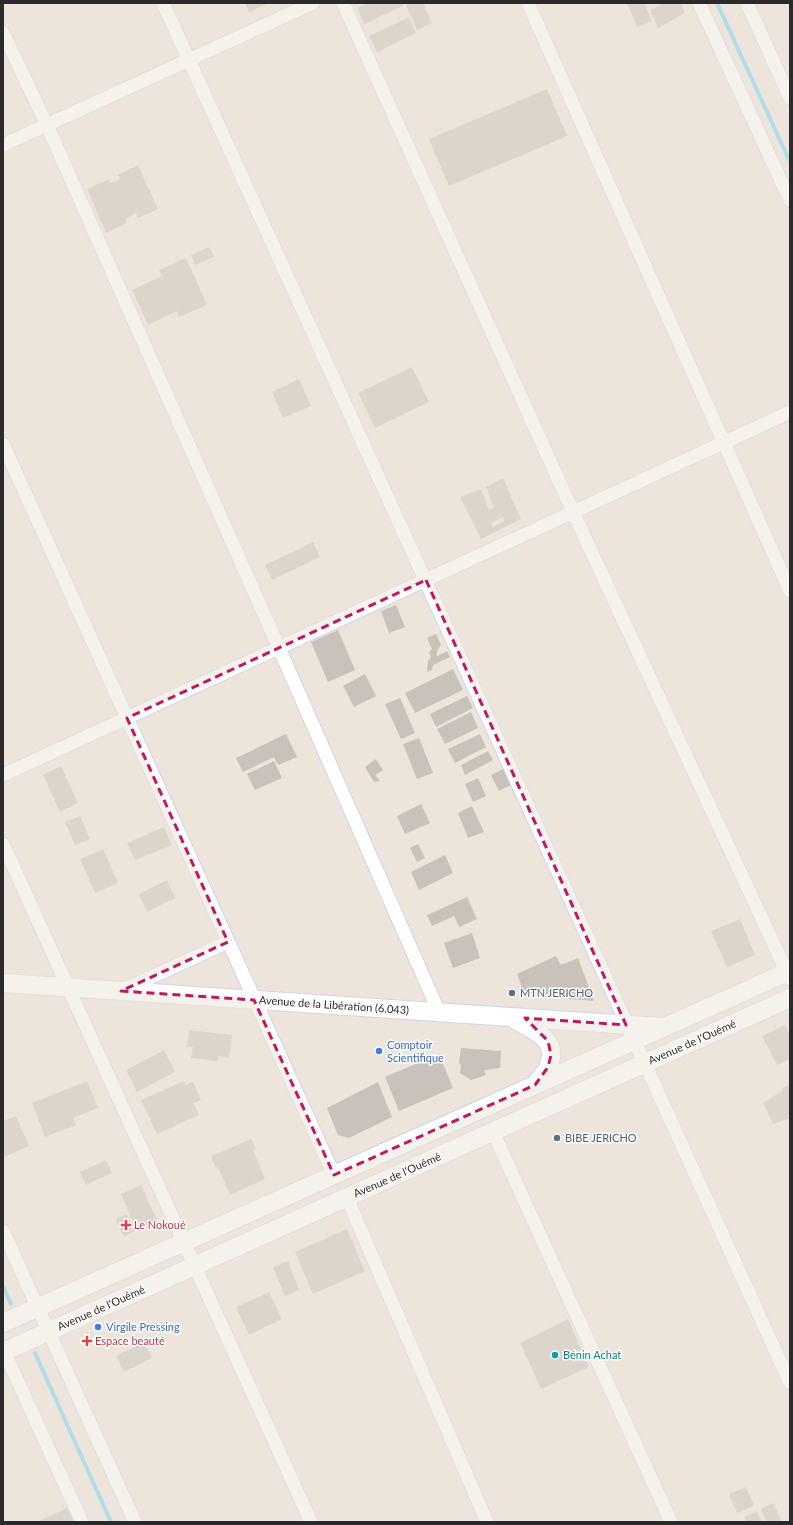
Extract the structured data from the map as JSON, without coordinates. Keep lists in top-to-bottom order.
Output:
{
  "streets": {
    "main road": ["Avenue de la Libération (6.043)", "Avenue de l'Ouémé"]
  },
  "places": {
    "other": [
      "MTN JERICHO",
      "Comptoir Scientifique",
      "BIBE JERICHO",
      "Virgile Pressing",
      "Bénin Achat"
    ],
    "health": ["Le Nokoué", "Espace beauté"]
  }
}
